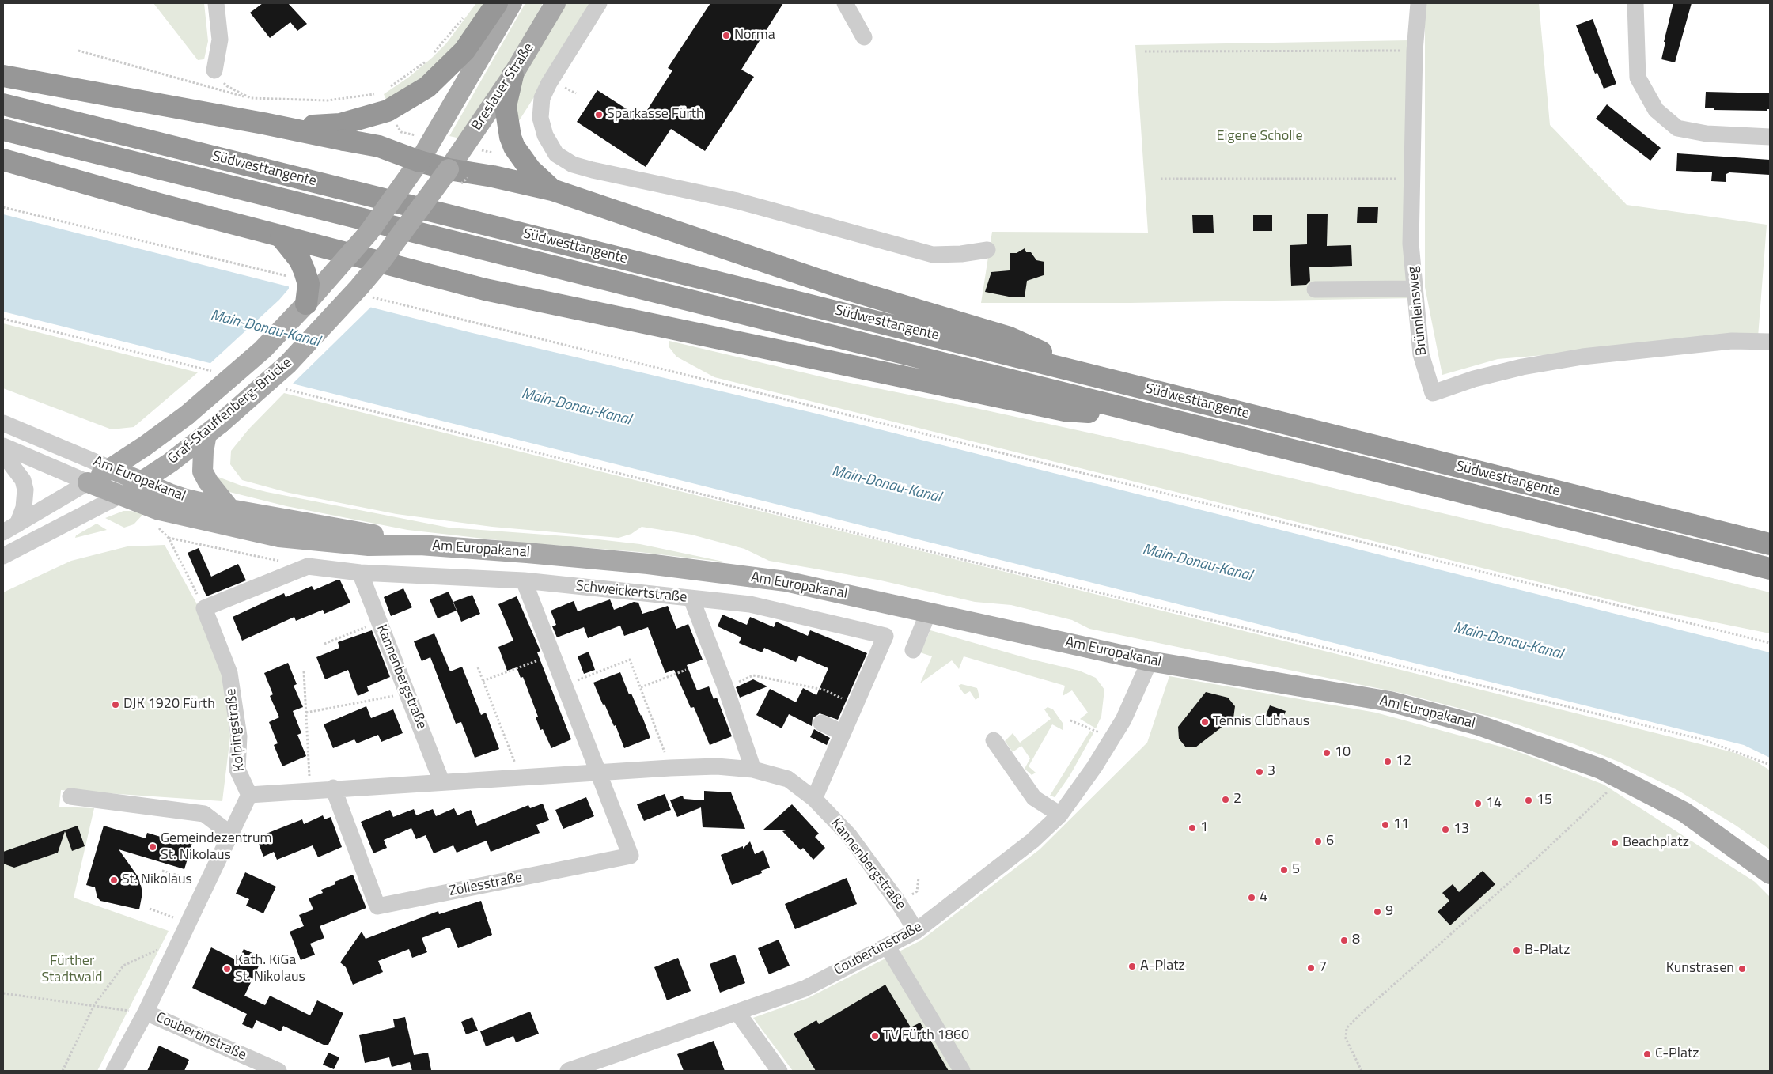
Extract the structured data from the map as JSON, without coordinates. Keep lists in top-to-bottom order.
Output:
{
  "streets": {
    "highway": ["Südwesttangente"],
    "main road": ["Breslauer Straße", "Graf-Stauffenberg-Brücke", "Am Europakanal"],
    "street": [
      "Brünnleinsweg",
      "Schweickertstraße",
      "Kannenbergstraße",
      "Kolpingstraße",
      "Zollesstraße",
      "Coubertinstraße"
    ]
  },
  "crossings": [
    ["Breslauer Straße", "Graf-Stauffenberg-Brücke"],
    ["Graf-Stauffenberg-Brücke", "Am Europakanal"],
    ["Am Europakanal", "Coubertinstraße"],
    ["Schweickertstraße", "Kannenbergstraße"],
    ["Schweickertstraße", "Kolpingstraße"],
    ["Kannenbergstraße", "Kolpingstraße"],
    ["Kannenbergstraße", "Zollesstraße"],
    ["Kannenbergstraße", "Coubertinstraße"]
  ],
  "water": ["Main-Donau-Kanal"],
  "parks": ["Eigene Scholle", "Fürther Stadtwald"],
  "places": [
    "Norma",
    "Sparkasse Fürth",
    "DJK 1920 Fürth",
    "Tennis Clubhaus",
    "10",
    "12",
    "3",
    "2",
    "15",
    "14",
    "11",
    "1",
    "13",
    "6",
    "Beachplatz",
    "Gemeindezentrum St. Nikolaus",
    "5",
    "St. Nikolaus",
    "4",
    "9",
    "8",
    "B-Platz",
    "A-Platz",
    "7",
    "Kath. KiGa St. Nikolaus",
    "Kunstrasen",
    "TV Fürth 1860",
    "C-Platz"
  ]
}
